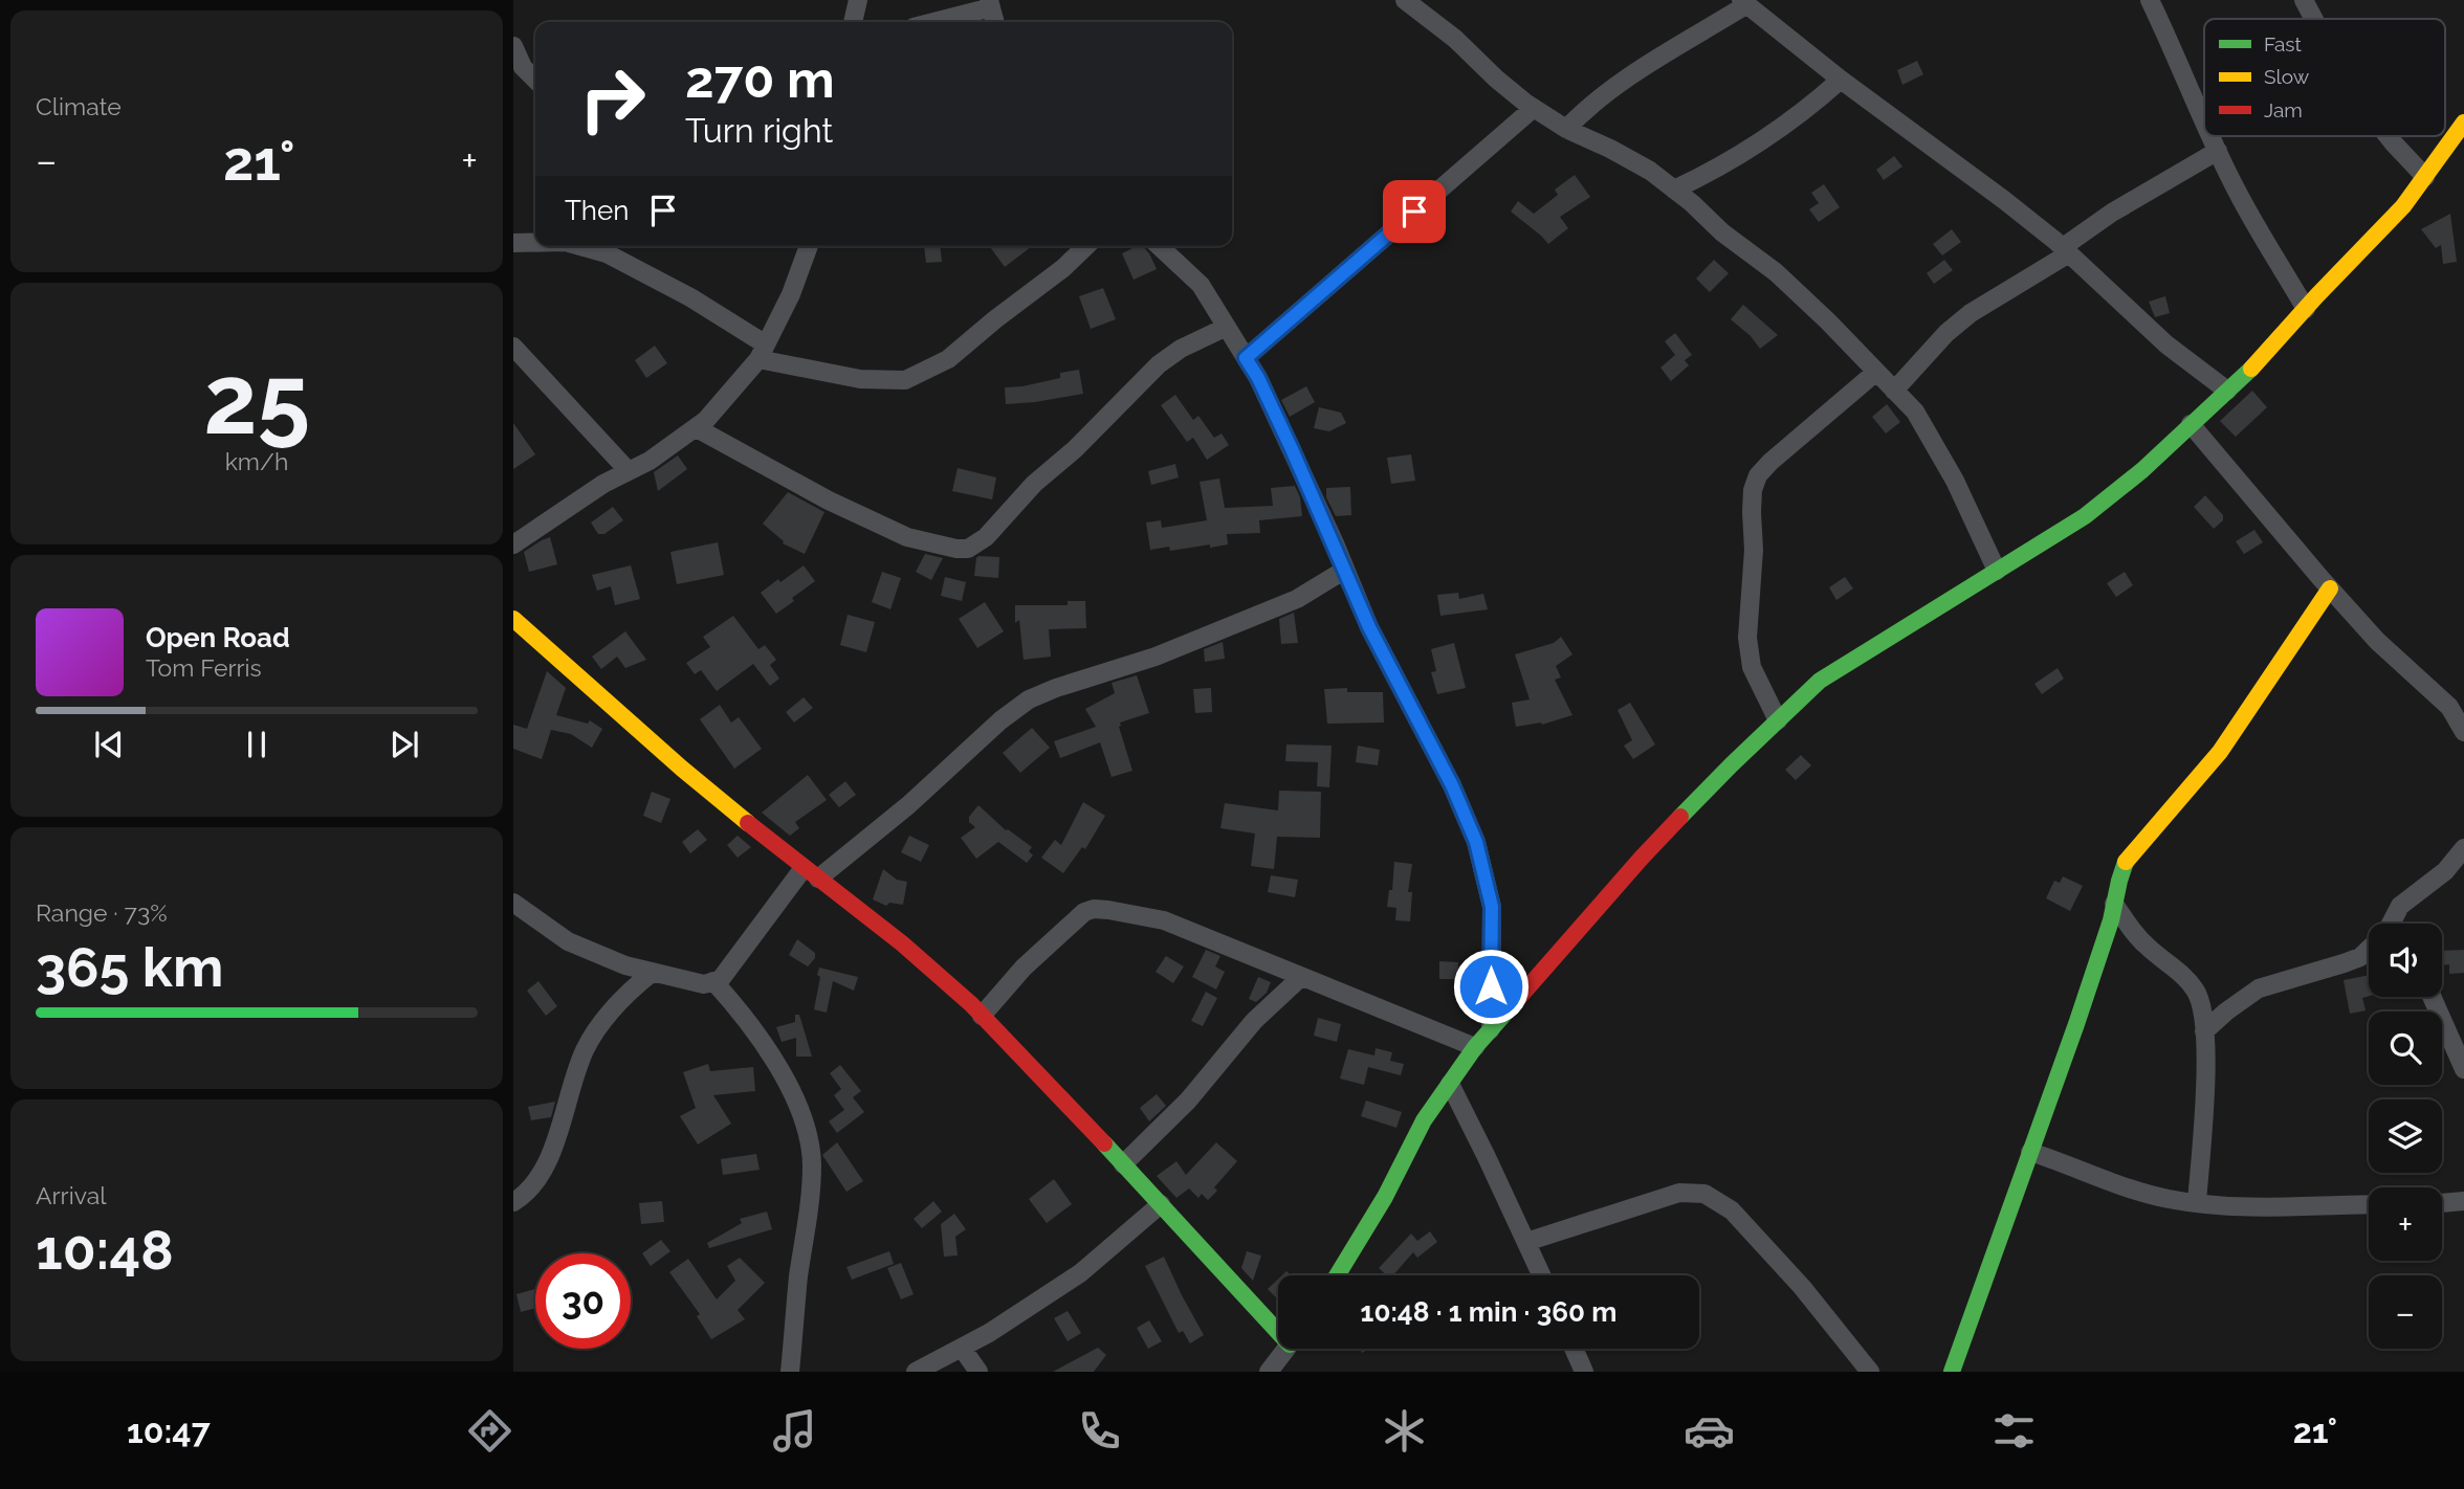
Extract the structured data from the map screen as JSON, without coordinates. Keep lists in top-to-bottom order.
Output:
{
  "legend": ["Fast", "Slow", "Jam"],
  "page": {
    "tile": [
      "Climate",
      ["25", "km/h"],
      ["Range · 73%", "365 km"],
      ["Arrival", "10:48"]
    ],
    "turn": ["270 m", "Turn right"],
    "heat": ["−", "21°", "+"],
    "then": "Then",
    "song": ["Open Road", "Tom Ferris"],
    "map_buttons": ["+", "−"],
    "limit": "30",
    "trip": "10:48 · 1 min · 360 m",
    "tabs": ["10:47", "21°"]
  }
}
